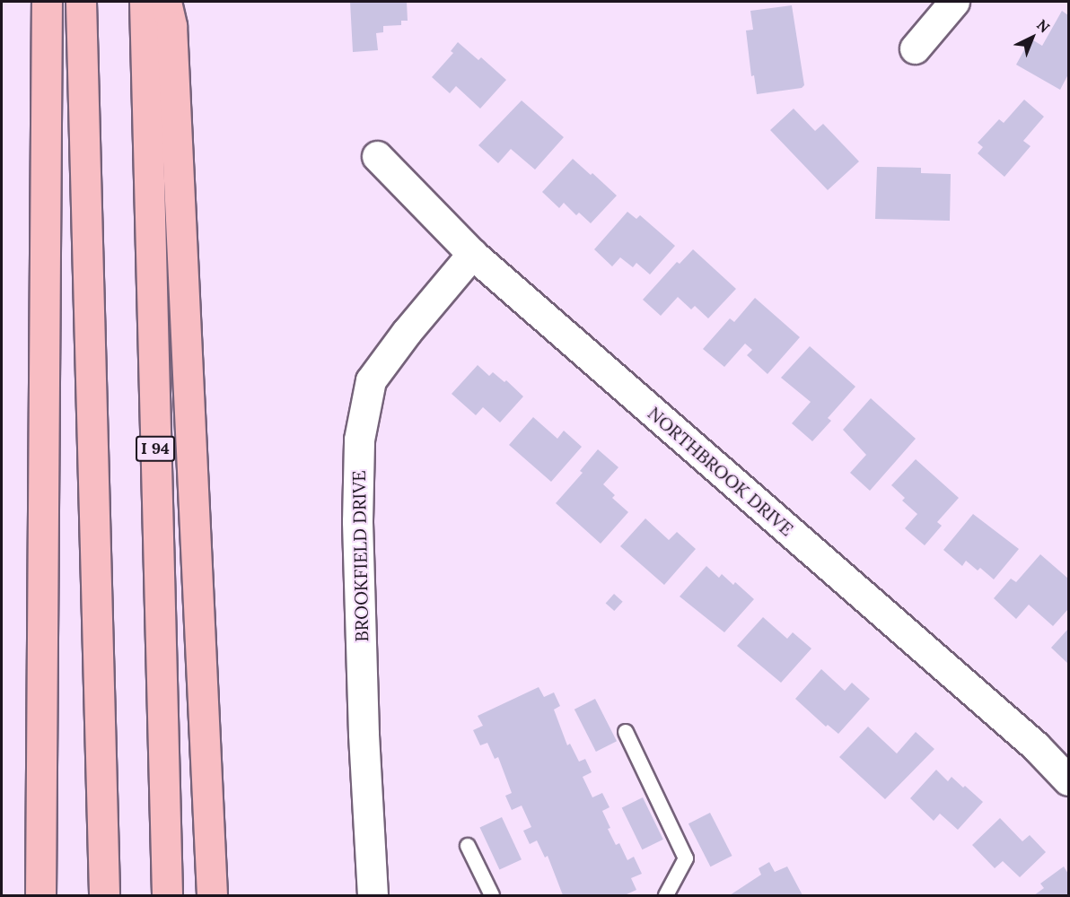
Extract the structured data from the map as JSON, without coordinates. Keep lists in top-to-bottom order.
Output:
{
  "streets": {
    "highway": ["I 94"],
    "street": ["NORTHBROOK DRIVE", "BROOKFIELD DRIVE"]
  },
  "crossings": [
    ["NORTHBROOK DRIVE", "BROOKFIELD DRIVE"]
  ],
  "north": "top right"
}
